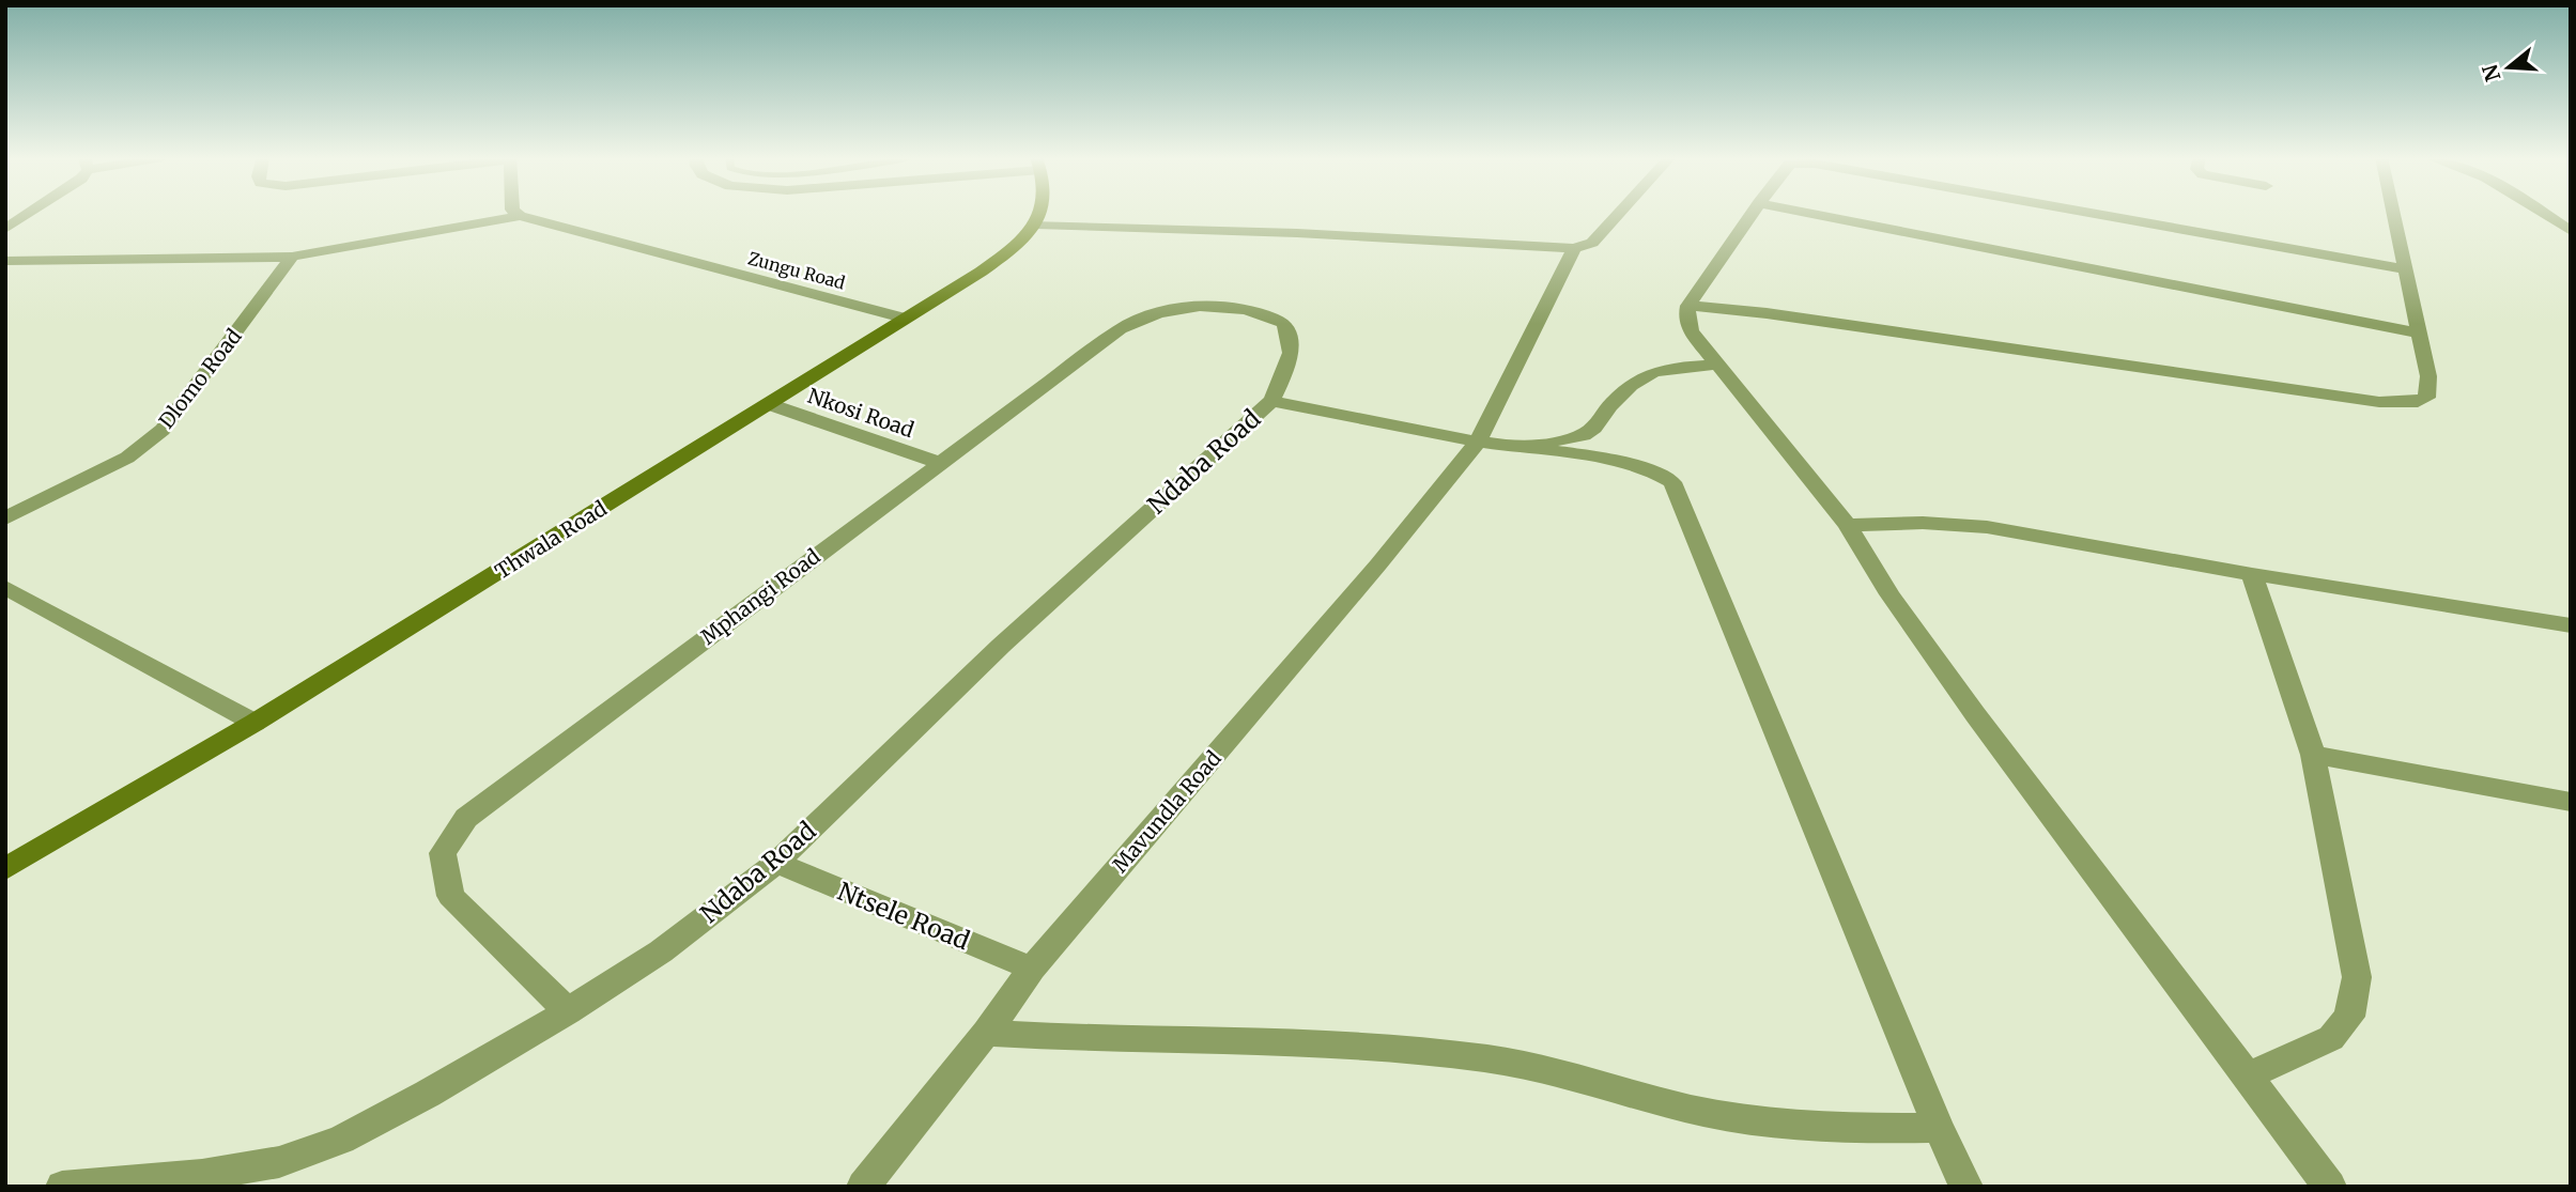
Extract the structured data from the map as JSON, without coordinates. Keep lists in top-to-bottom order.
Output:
{
  "streets": {
    "street": [
      "Zungu Road",
      "Dlomo Road",
      "Nkosi Road",
      "Ndaba Road",
      "Thwala Road",
      "Mphangi Road",
      "Mavundla Road",
      "Ntsele Road"
    ]
  },
  "crossings": [
    ["Zungu Road", "Thwala Road"],
    ["Nkosi Road", "Thwala Road"],
    ["Nkosi Road", "Mphangi Road"],
    ["Ndaba Road", "Mphangi Road"],
    ["Ndaba Road", "Ntsele Road"],
    ["Mavundla Road", "Ntsele Road"]
  ],
  "north": "left"
}
